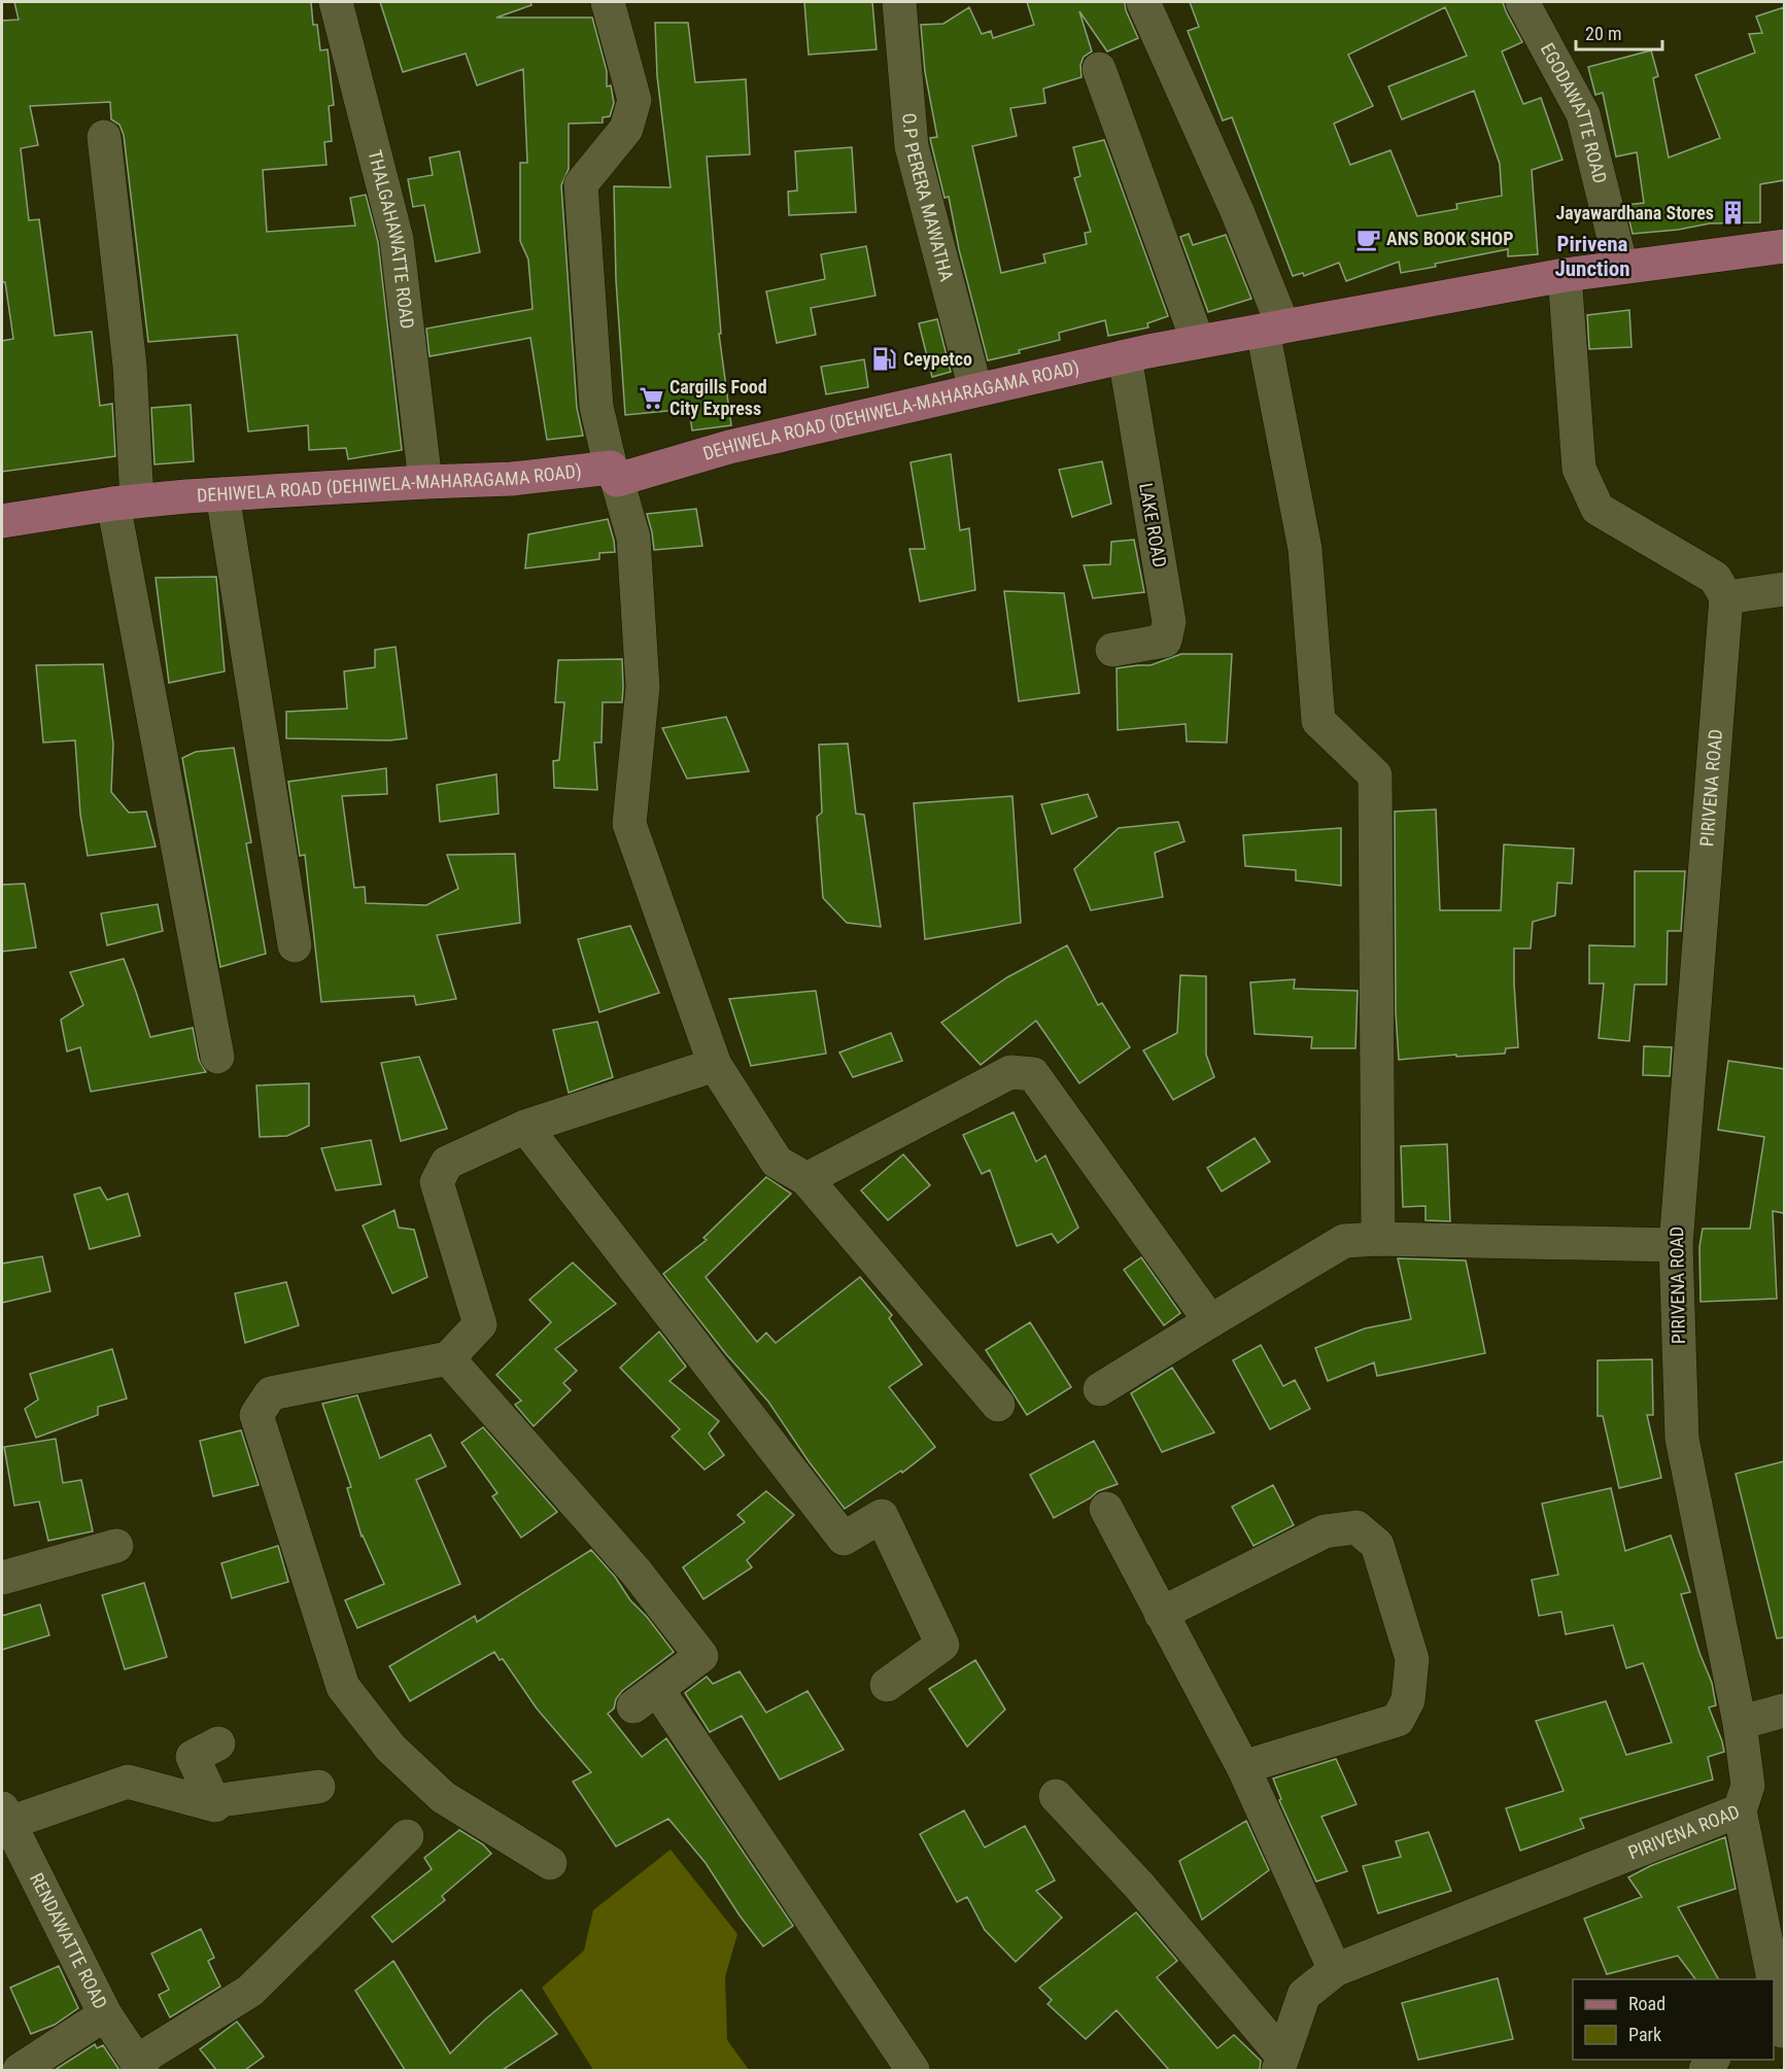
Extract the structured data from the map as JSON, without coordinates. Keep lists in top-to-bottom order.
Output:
{
  "streets": {
    "main road": ["DEHIWELA ROAD (DEHIWELA-MAHARAGAMA ROAD)"],
    "street": [
      "EGODAWATTE ROAD",
      "O.P PERERA MAWATHA",
      "THALGAHAWATTE ROAD",
      "LAKE ROAD",
      "PIRIVENA ROAD",
      "RENDAWATTE ROAD"
    ]
  },
  "crossings": [
    ["EGODAWATTE ROAD", "DEHIWELA ROAD (DEHIWELA-MAHARAGAMA ROAD)"],
    ["O.P PERERA MAWATHA", "DEHIWELA ROAD (DEHIWELA-MAHARAGAMA ROAD)"],
    ["THALGAHAWATTE ROAD", "DEHIWELA ROAD (DEHIWELA-MAHARAGAMA ROAD)"],
    ["DEHIWELA ROAD (DEHIWELA-MAHARAGAMA ROAD)", "LAKE ROAD"]
  ],
  "districts": ["Pirivena Junction"],
  "places": {
    "building": ["Jayawardhana Stores"],
    "cafe": ["ANS BOOK SHOP"],
    "fuel station": ["Ceypetco"],
    "supermarket": ["Cargills Food City Express"]
  },
  "legend": ["Road", "Park"],
  "scale_bar": "20 m"
}
